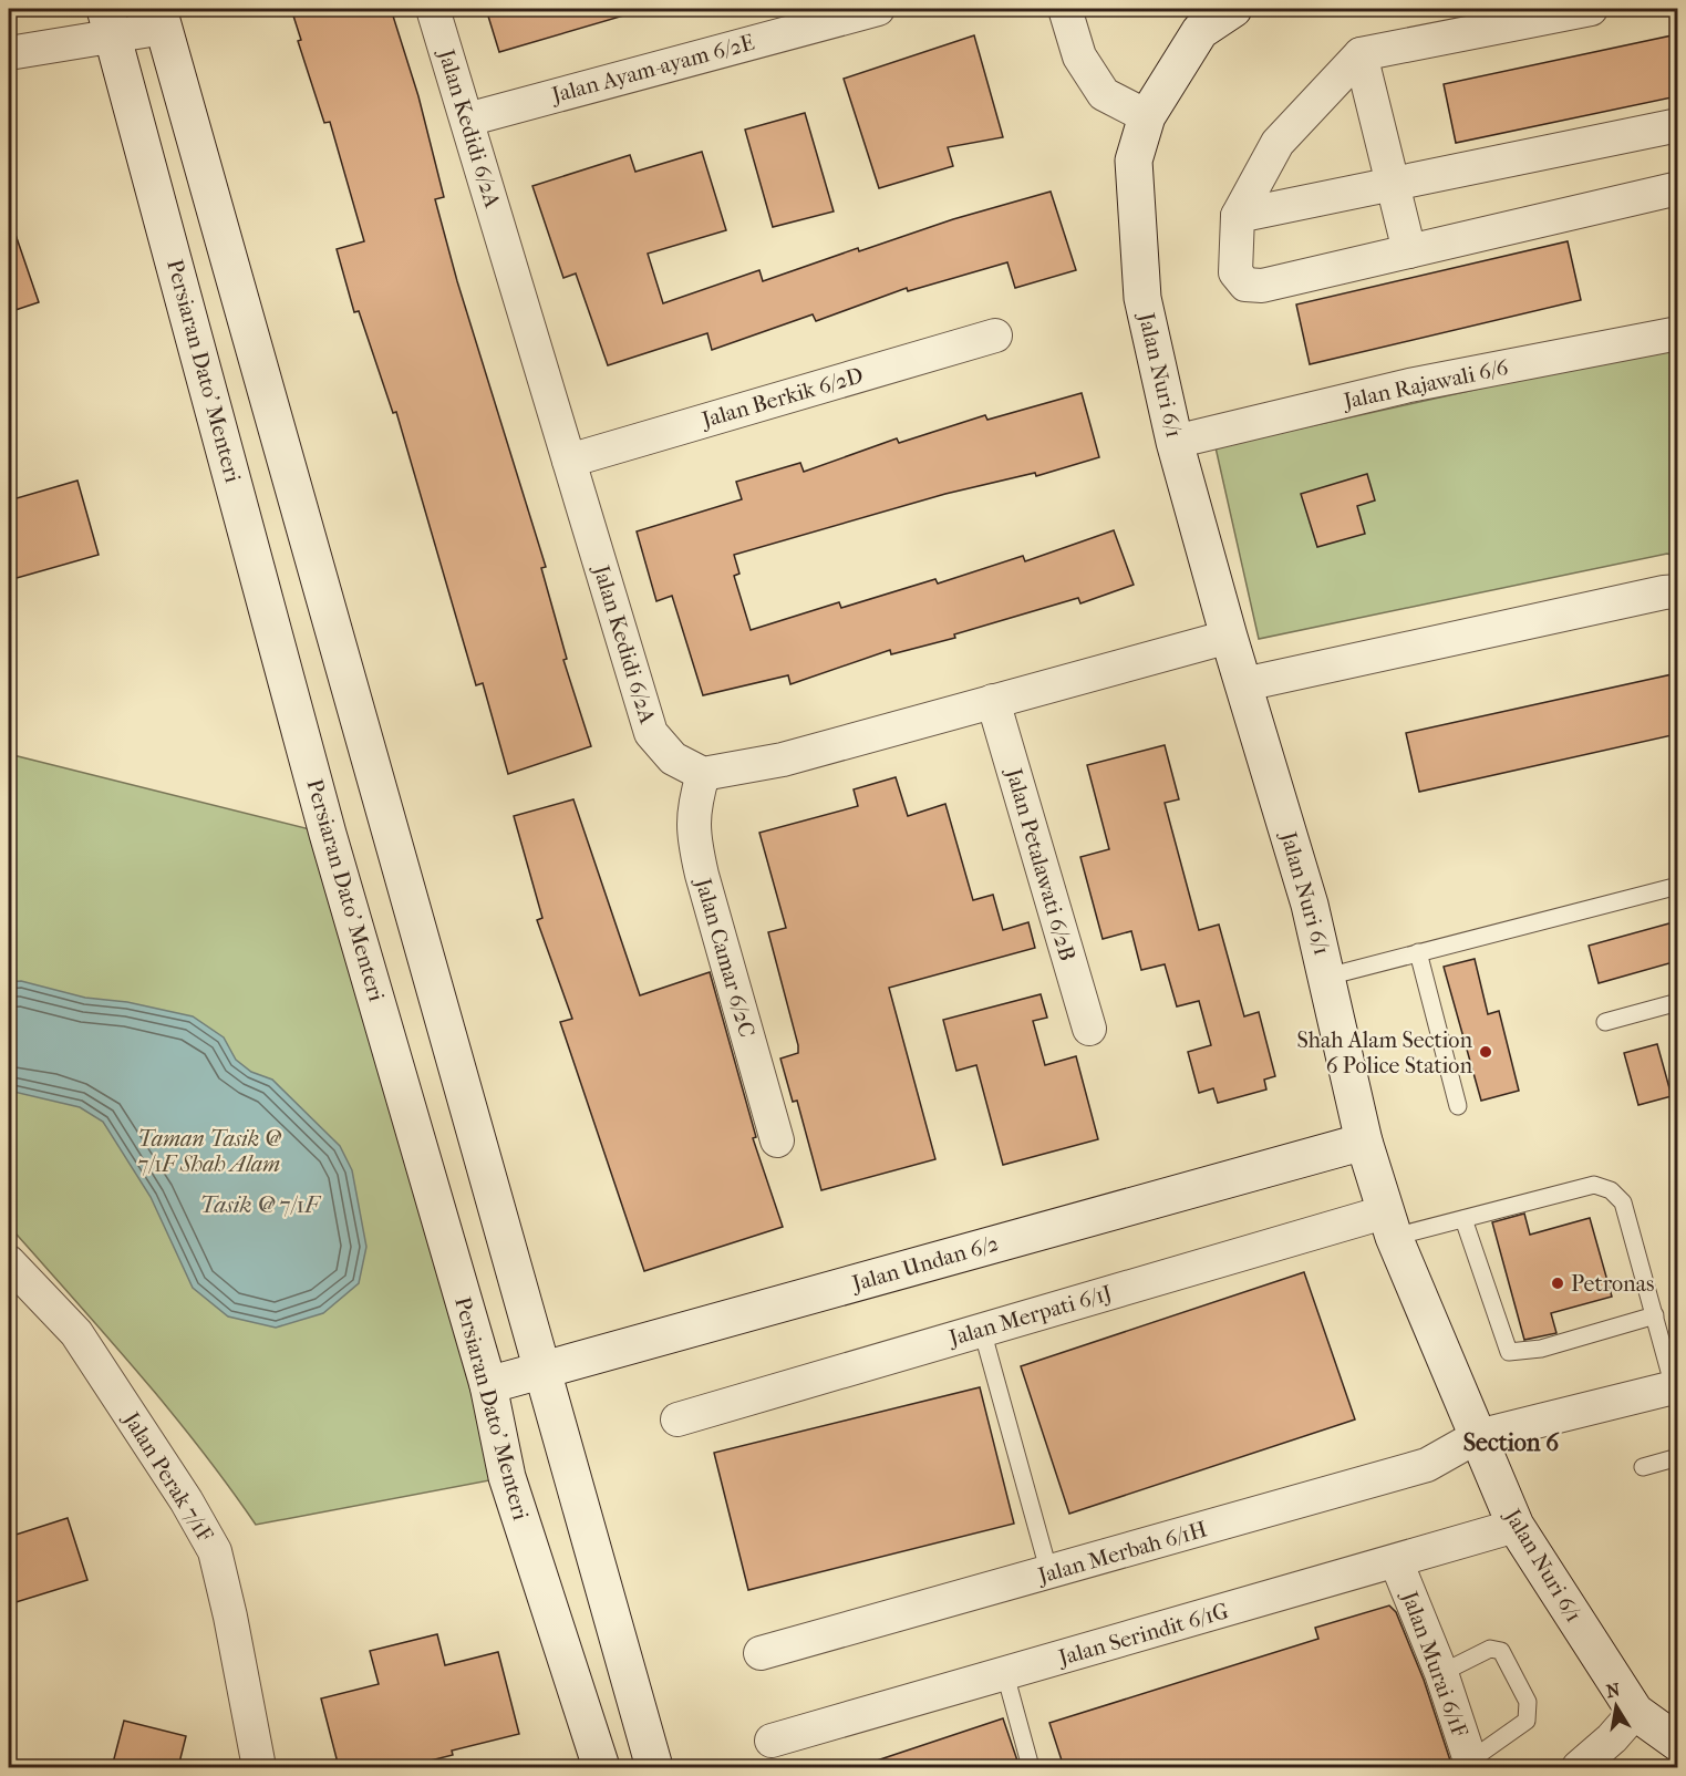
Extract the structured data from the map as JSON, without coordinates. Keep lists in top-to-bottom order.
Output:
{
  "streets": {
    "main road": ["Persiaran Dato' Menteri", "Jalan Nuri 6/1", "Jalan Undan 6/2"],
    "street": [
      "Jalan Ayam-ayam 6/2E",
      "Jalan Kedidi 6/2A",
      "Jalan Rajawali 6/6",
      "Jalan Berkik 6/2D",
      "Jalan Petalawati 6/2B",
      "Jalan Camar 6/2C",
      "Jalan Merpati 6/1J",
      "Jalan Perak 7/1F",
      "Jalan Merbah 6/1H",
      "Jalan Serindit 6/1G",
      "Jalan Murai 6/1F"
    ]
  },
  "crossings": [
    ["Jalan Ayam-ayam 6/2E", "Jalan Kedidi 6/2A"],
    ["Jalan Kedidi 6/2A", "Jalan Berkik 6/2D"],
    ["Jalan Kedidi 6/2A", "Jalan Camar 6/2C"],
    ["Persiaran Dato' Menteri", "Jalan Undan 6/2"],
    ["Jalan Nuri 6/1", "Jalan Rajawali 6/6"],
    ["Jalan Nuri 6/1", "Jalan Undan 6/2"],
    ["Jalan Nuri 6/1", "Jalan Merpati 6/1J"],
    ["Jalan Nuri 6/1", "Jalan Merbah 6/1H"],
    ["Jalan Nuri 6/1", "Jalan Serindit 6/1G"],
    ["Jalan Serindit 6/1G", "Jalan Murai 6/1F"]
  ],
  "districts": ["Section 6"],
  "water": ["Tasik @ 7/1F"],
  "parks": ["Taman Tasik @ 7/1F Shah Alam"],
  "places": ["Shah Alam Section 6 Police Station", "Petronas"],
  "north": "top"
}
